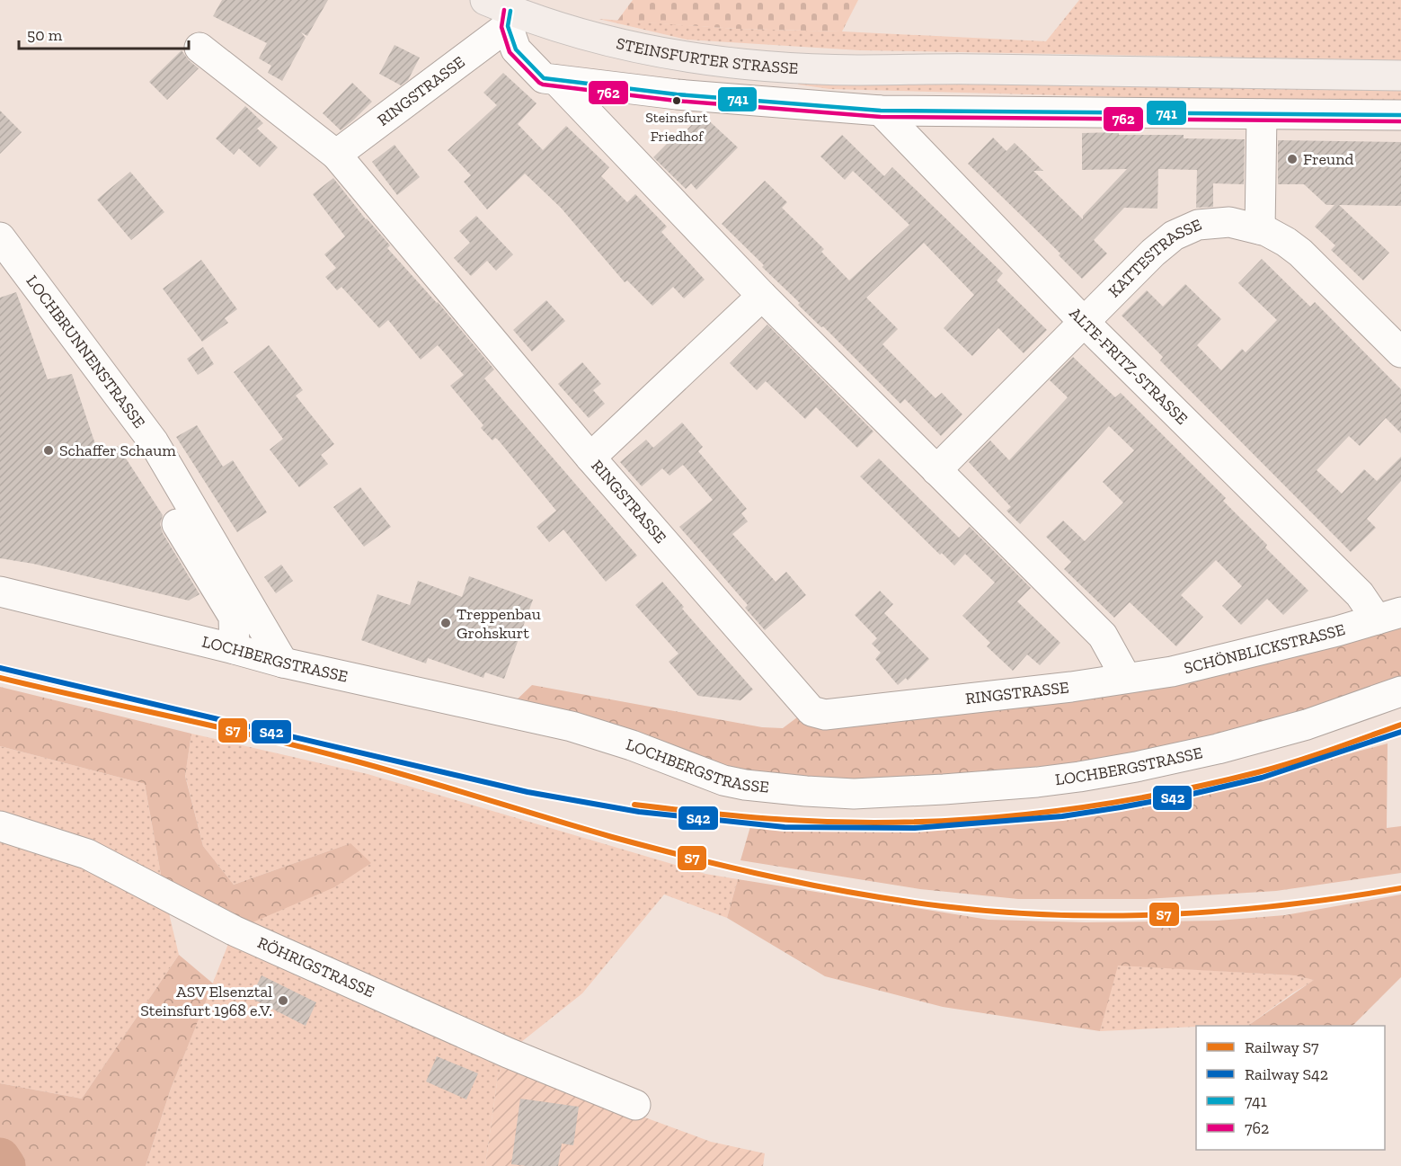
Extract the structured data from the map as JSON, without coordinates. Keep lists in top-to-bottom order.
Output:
{
  "streets": {
    "main road": ["STEINSFURTER STRASSE"],
    "street": [
      "RINGSTRASSE",
      "KATTESTRASSE",
      "LOCHBRUNNENSTRASSE",
      "ALTE-FRITZ-STRASSE",
      "SCHÖNBLICKSTRASSE",
      "LOCHBERGSTRASSE",
      "RÖHRIGSTRASSE"
    ]
  },
  "crossings": [
    ["STEINSFURTER STRASSE", "RINGSTRASSE"],
    ["RINGSTRASSE", "SCHÖNBLICKSTRASSE"],
    ["KATTESTRASSE", "ALTE-FRITZ-STRASSE"],
    ["LOCHBRUNNENSTRASSE", "LOCHBERGSTRASSE"],
    ["ALTE-FRITZ-STRASSE", "SCHÖNBLICKSTRASSE"]
  ],
  "places": [
    "Steinsfurt Friedhof",
    "Freund",
    "Schaffer Schaum",
    "Treppenbau Grohskurt",
    "ASV Elsenztal Steinsfurt 1968 e.V."
  ],
  "lines": [
    "transit line 762",
    "transit line 741",
    "rail line S42",
    "rail line S7"
  ],
  "legend": [
    "Railway S7",
    "Railway S42",
    "741",
    "762"
  ],
  "scale_bar": "50 m"
}
